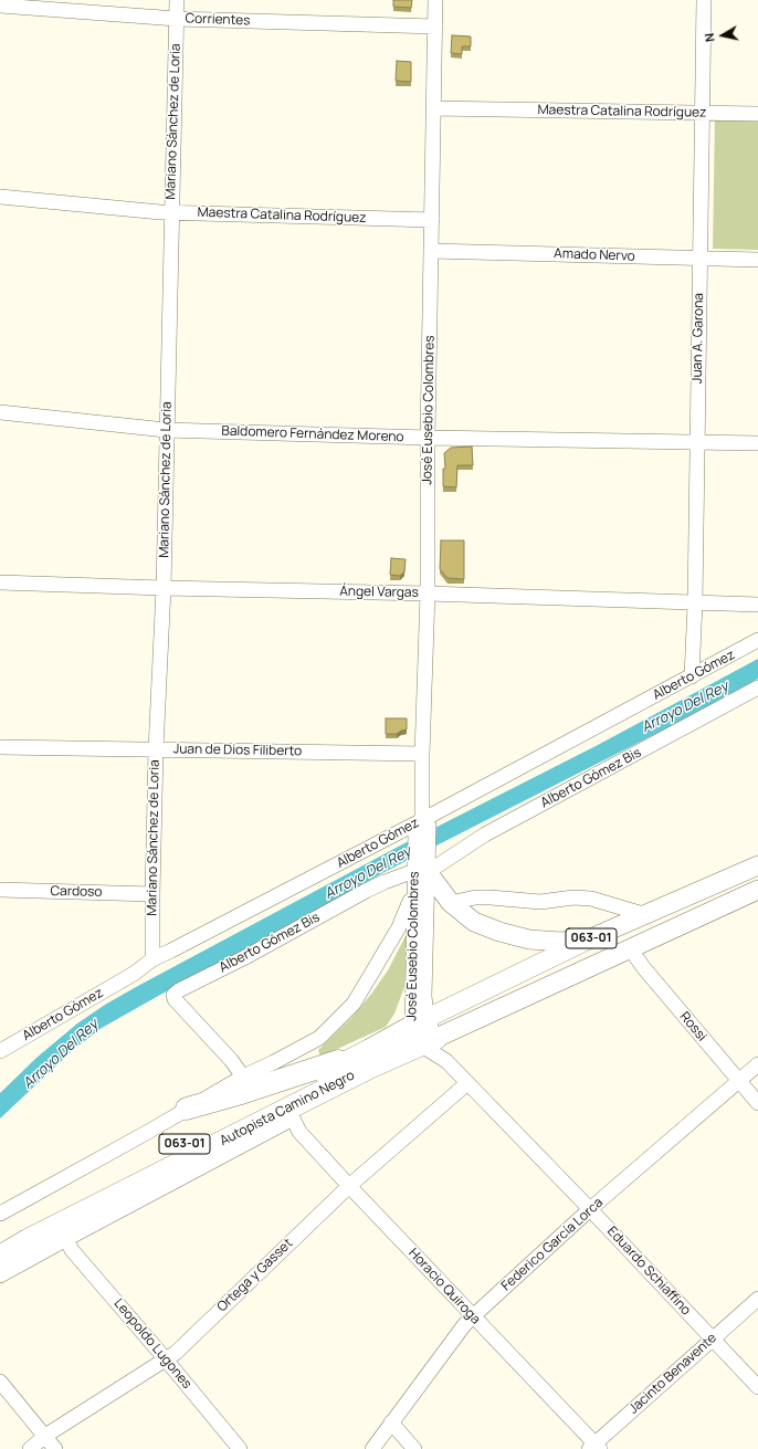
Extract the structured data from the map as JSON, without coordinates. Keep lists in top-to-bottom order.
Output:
{
  "streets": {
    "highway": ["063-01", "Autopista Camino Negro"],
    "street": [
      "Corrientes",
      "Maestra Catalina Rodríguez",
      "Mariano Sánchez de Loria",
      "Amado Nervo",
      "Juan A. Garona",
      "José Eusebio Colombres",
      "Baldomero Fernández Moreno",
      "Ángel Vargas",
      "Alberto Gómez",
      "Juan de Dios Filiberto",
      "Alberto Gómez Bis",
      "Cardoso",
      "Rossi",
      "Federico García Lorca",
      "Eduardo Schiaffino",
      "Ortega y Gasset",
      "Horacio Quiroga",
      "Leopoldo Lugones",
      "Jacinto Benavente"
    ]
  },
  "crossings": [
    ["Corrientes", "Mariano Sánchez de Loria"],
    ["Corrientes", "José Eusebio Colombres"],
    ["Maestra Catalina Rodríguez", "Mariano Sánchez de Loria"],
    ["Maestra Catalina Rodríguez", "Juan A. Garona"],
    ["Maestra Catalina Rodríguez", "José Eusebio Colombres"],
    ["Mariano Sánchez de Loria", "Baldomero Fernández Moreno"],
    ["Mariano Sánchez de Loria", "Ángel Vargas"],
    ["Mariano Sánchez de Loria", "Alberto Gómez"],
    ["Mariano Sánchez de Loria", "Juan de Dios Filiberto"],
    ["Mariano Sánchez de Loria", "Cardoso"],
    ["Amado Nervo", "Juan A. Garona"],
    ["Amado Nervo", "José Eusebio Colombres"],
    ["Juan A. Garona", "Baldomero Fernández Moreno"],
    ["Juan A. Garona", "Ángel Vargas"],
    ["Juan A. Garona", "Alberto Gómez"],
    ["José Eusebio Colombres", "Baldomero Fernández Moreno"],
    ["José Eusebio Colombres", "Ángel Vargas"],
    ["José Eusebio Colombres", "Alberto Gómez"],
    ["José Eusebio Colombres", "Juan de Dios Filiberto"],
    ["José Eusebio Colombres", "Alberto Gómez Bis"],
    ["José Eusebio Colombres", "063-01"],
    ["José Eusebio Colombres", "Autopista Camino Negro"],
    ["José Eusebio Colombres", "Eduardo Schiaffino"],
    ["063-01", "Rossi"],
    ["063-01", "Autopista Camino Negro"],
    ["063-01", "Eduardo Schiaffino"],
    ["Rossi", "Federico García Lorca"],
    ["Autopista Camino Negro", "Eduardo Schiaffino"],
    ["Federico García Lorca", "Eduardo Schiaffino"],
    ["Federico García Lorca", "Horacio Quiroga"],
    ["Eduardo Schiaffino", "Ortega y Gasset"],
    ["Eduardo Schiaffino", "Jacinto Benavente"],
    ["Ortega y Gasset", "Horacio Quiroga"],
    ["Ortega y Gasset", "Leopoldo Lugones"],
    ["Horacio Quiroga", "Jacinto Benavente"]
  ],
  "water": ["Arroyo Del Rey"],
  "north": "left"
}
